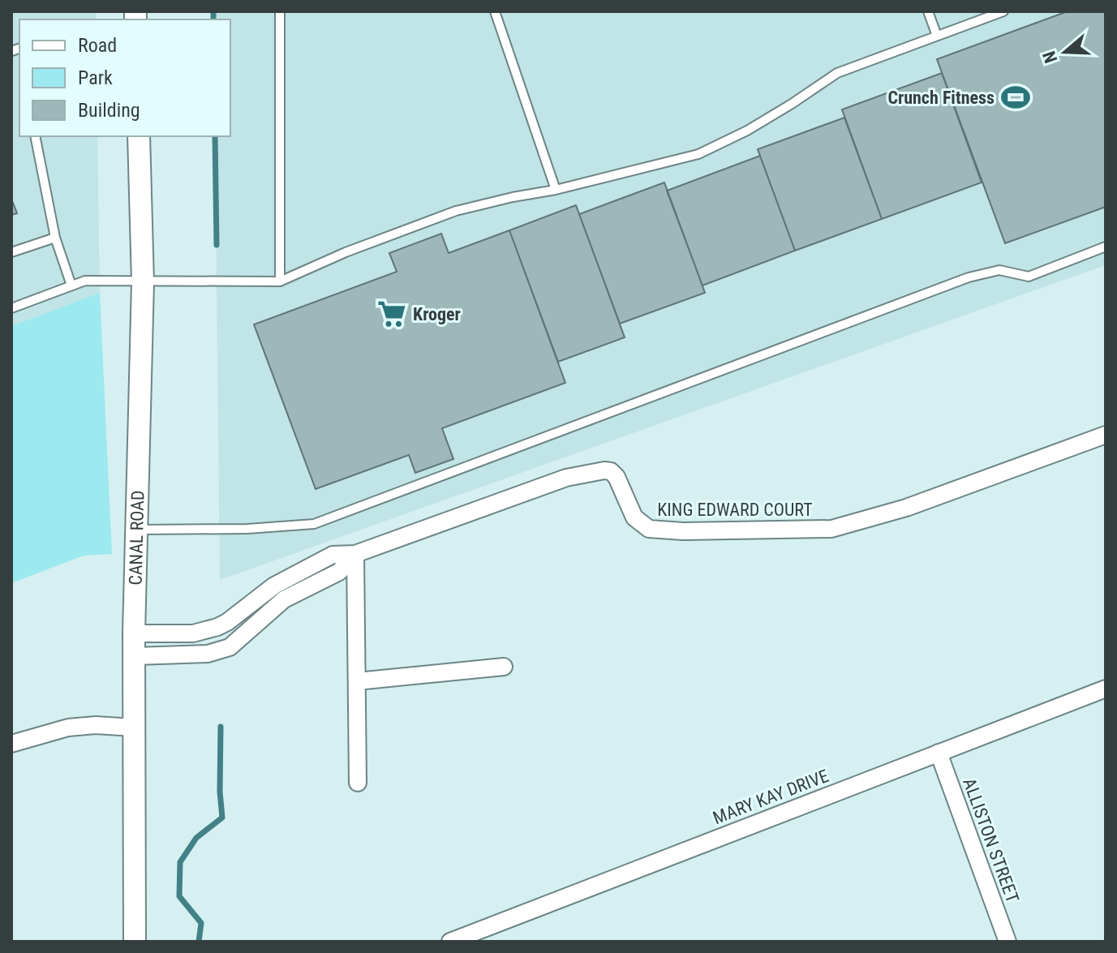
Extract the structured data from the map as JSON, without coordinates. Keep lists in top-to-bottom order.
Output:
{
  "streets": {
    "street": [
      "KING EDWARD COURT",
      "CANAL ROAD",
      "MARY KAY DRIVE",
      "ALLISTON STREET"
    ]
  },
  "crossings": [
    ["MARY KAY DRIVE", "ALLISTON STREET"]
  ],
  "places": {
    "sports": ["Crunch Fitness"],
    "supermarket": ["Kroger"]
  },
  "legend": ["Road", "Park", "Building"],
  "north": "left"
}
